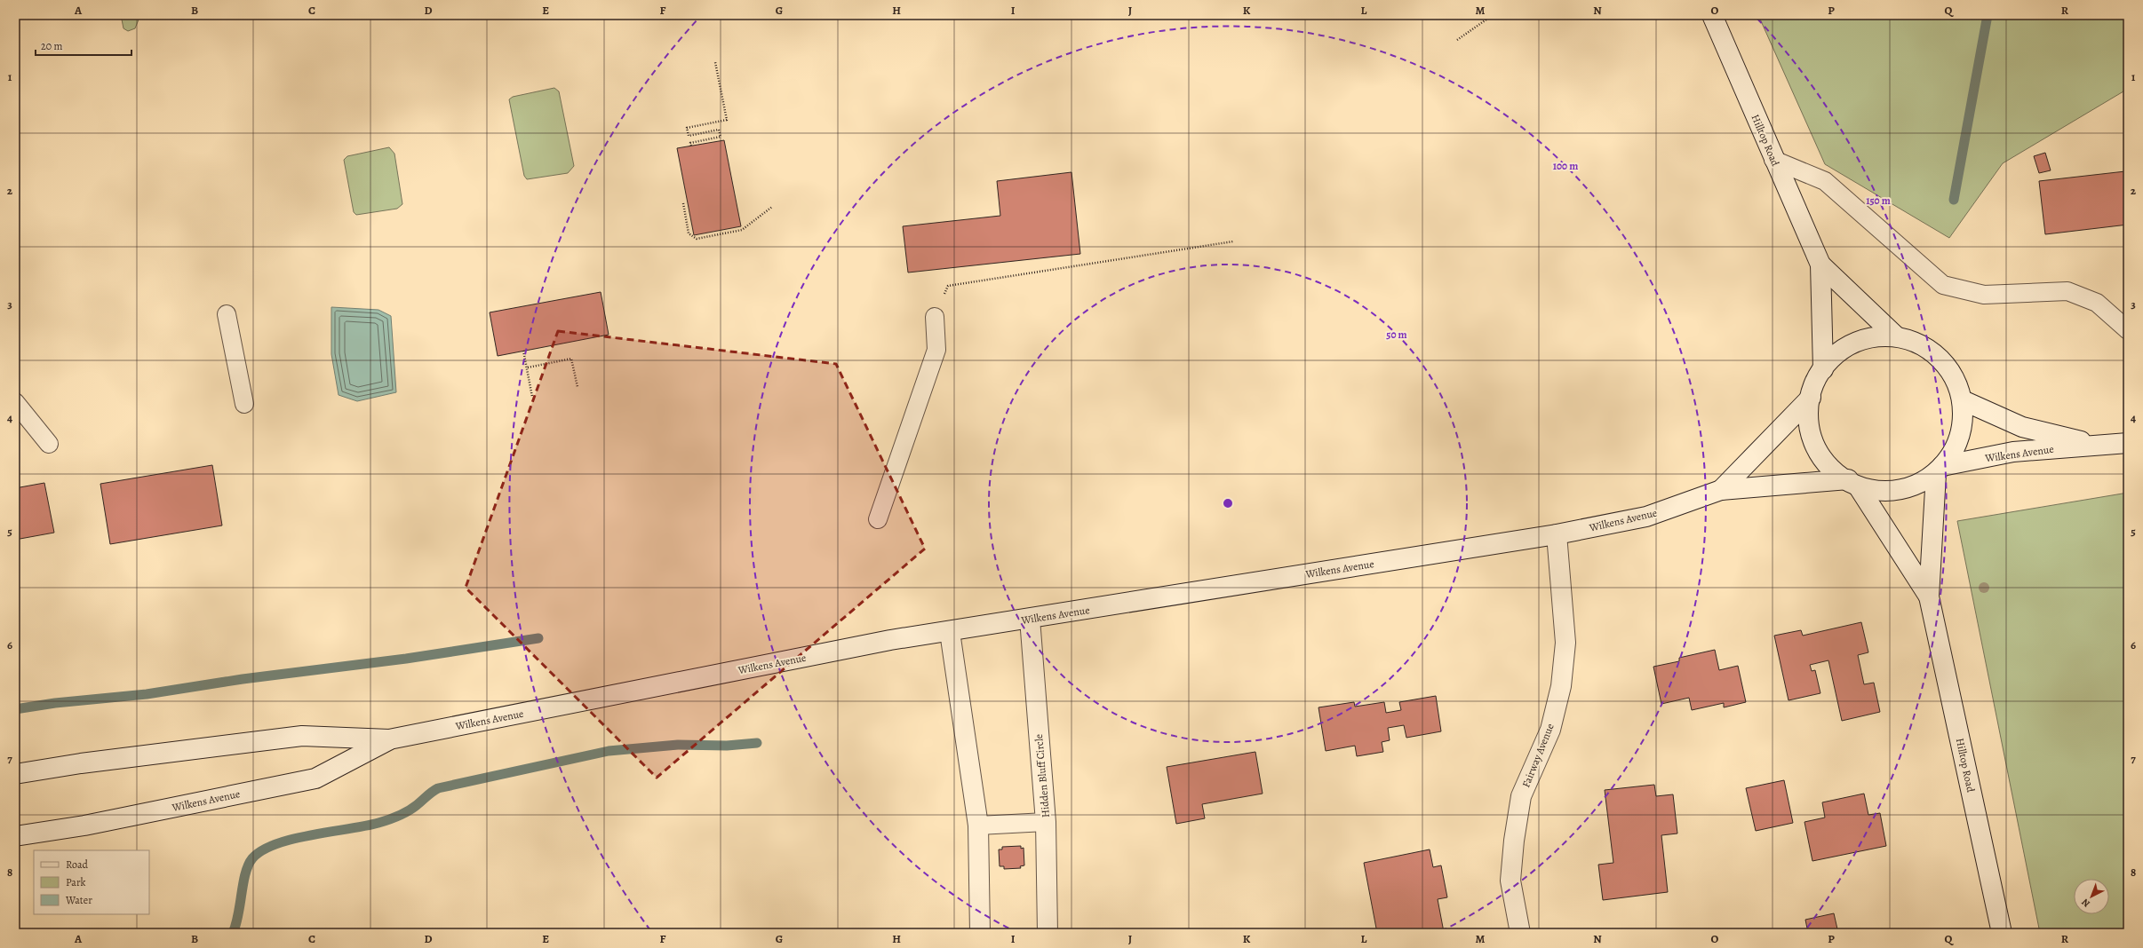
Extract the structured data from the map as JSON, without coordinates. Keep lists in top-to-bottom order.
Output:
{
  "streets": {
    "main road": [
      "Hilltop Road",
      "Wilkens Avenue",
      "Fairway Avenue",
      "Hidden Bluff Circle"
    ]
  },
  "crossings": [
    ["Hilltop Road", "Wilkens Avenue"],
    ["Wilkens Avenue", "Fairway Avenue"],
    ["Wilkens Avenue", "Hidden Bluff Circle"]
  ],
  "legend": ["Road", "Park", "Water"],
  "scale_bar": "20 m",
  "north": "bottom left",
  "grid": {
    "columns": [
      "A",
      "B",
      "C",
      "D",
      "E",
      "F",
      "G",
      "H",
      "I",
      "J",
      "K",
      "L",
      "M",
      "N",
      "O",
      "P",
      "Q",
      "R"
    ],
    "rows": [
      "1",
      "2",
      "3",
      "4",
      "5",
      "6",
      "7",
      "8"
    ]
  },
  "rings": ["100 m", "150 m", "50 m"]
}
